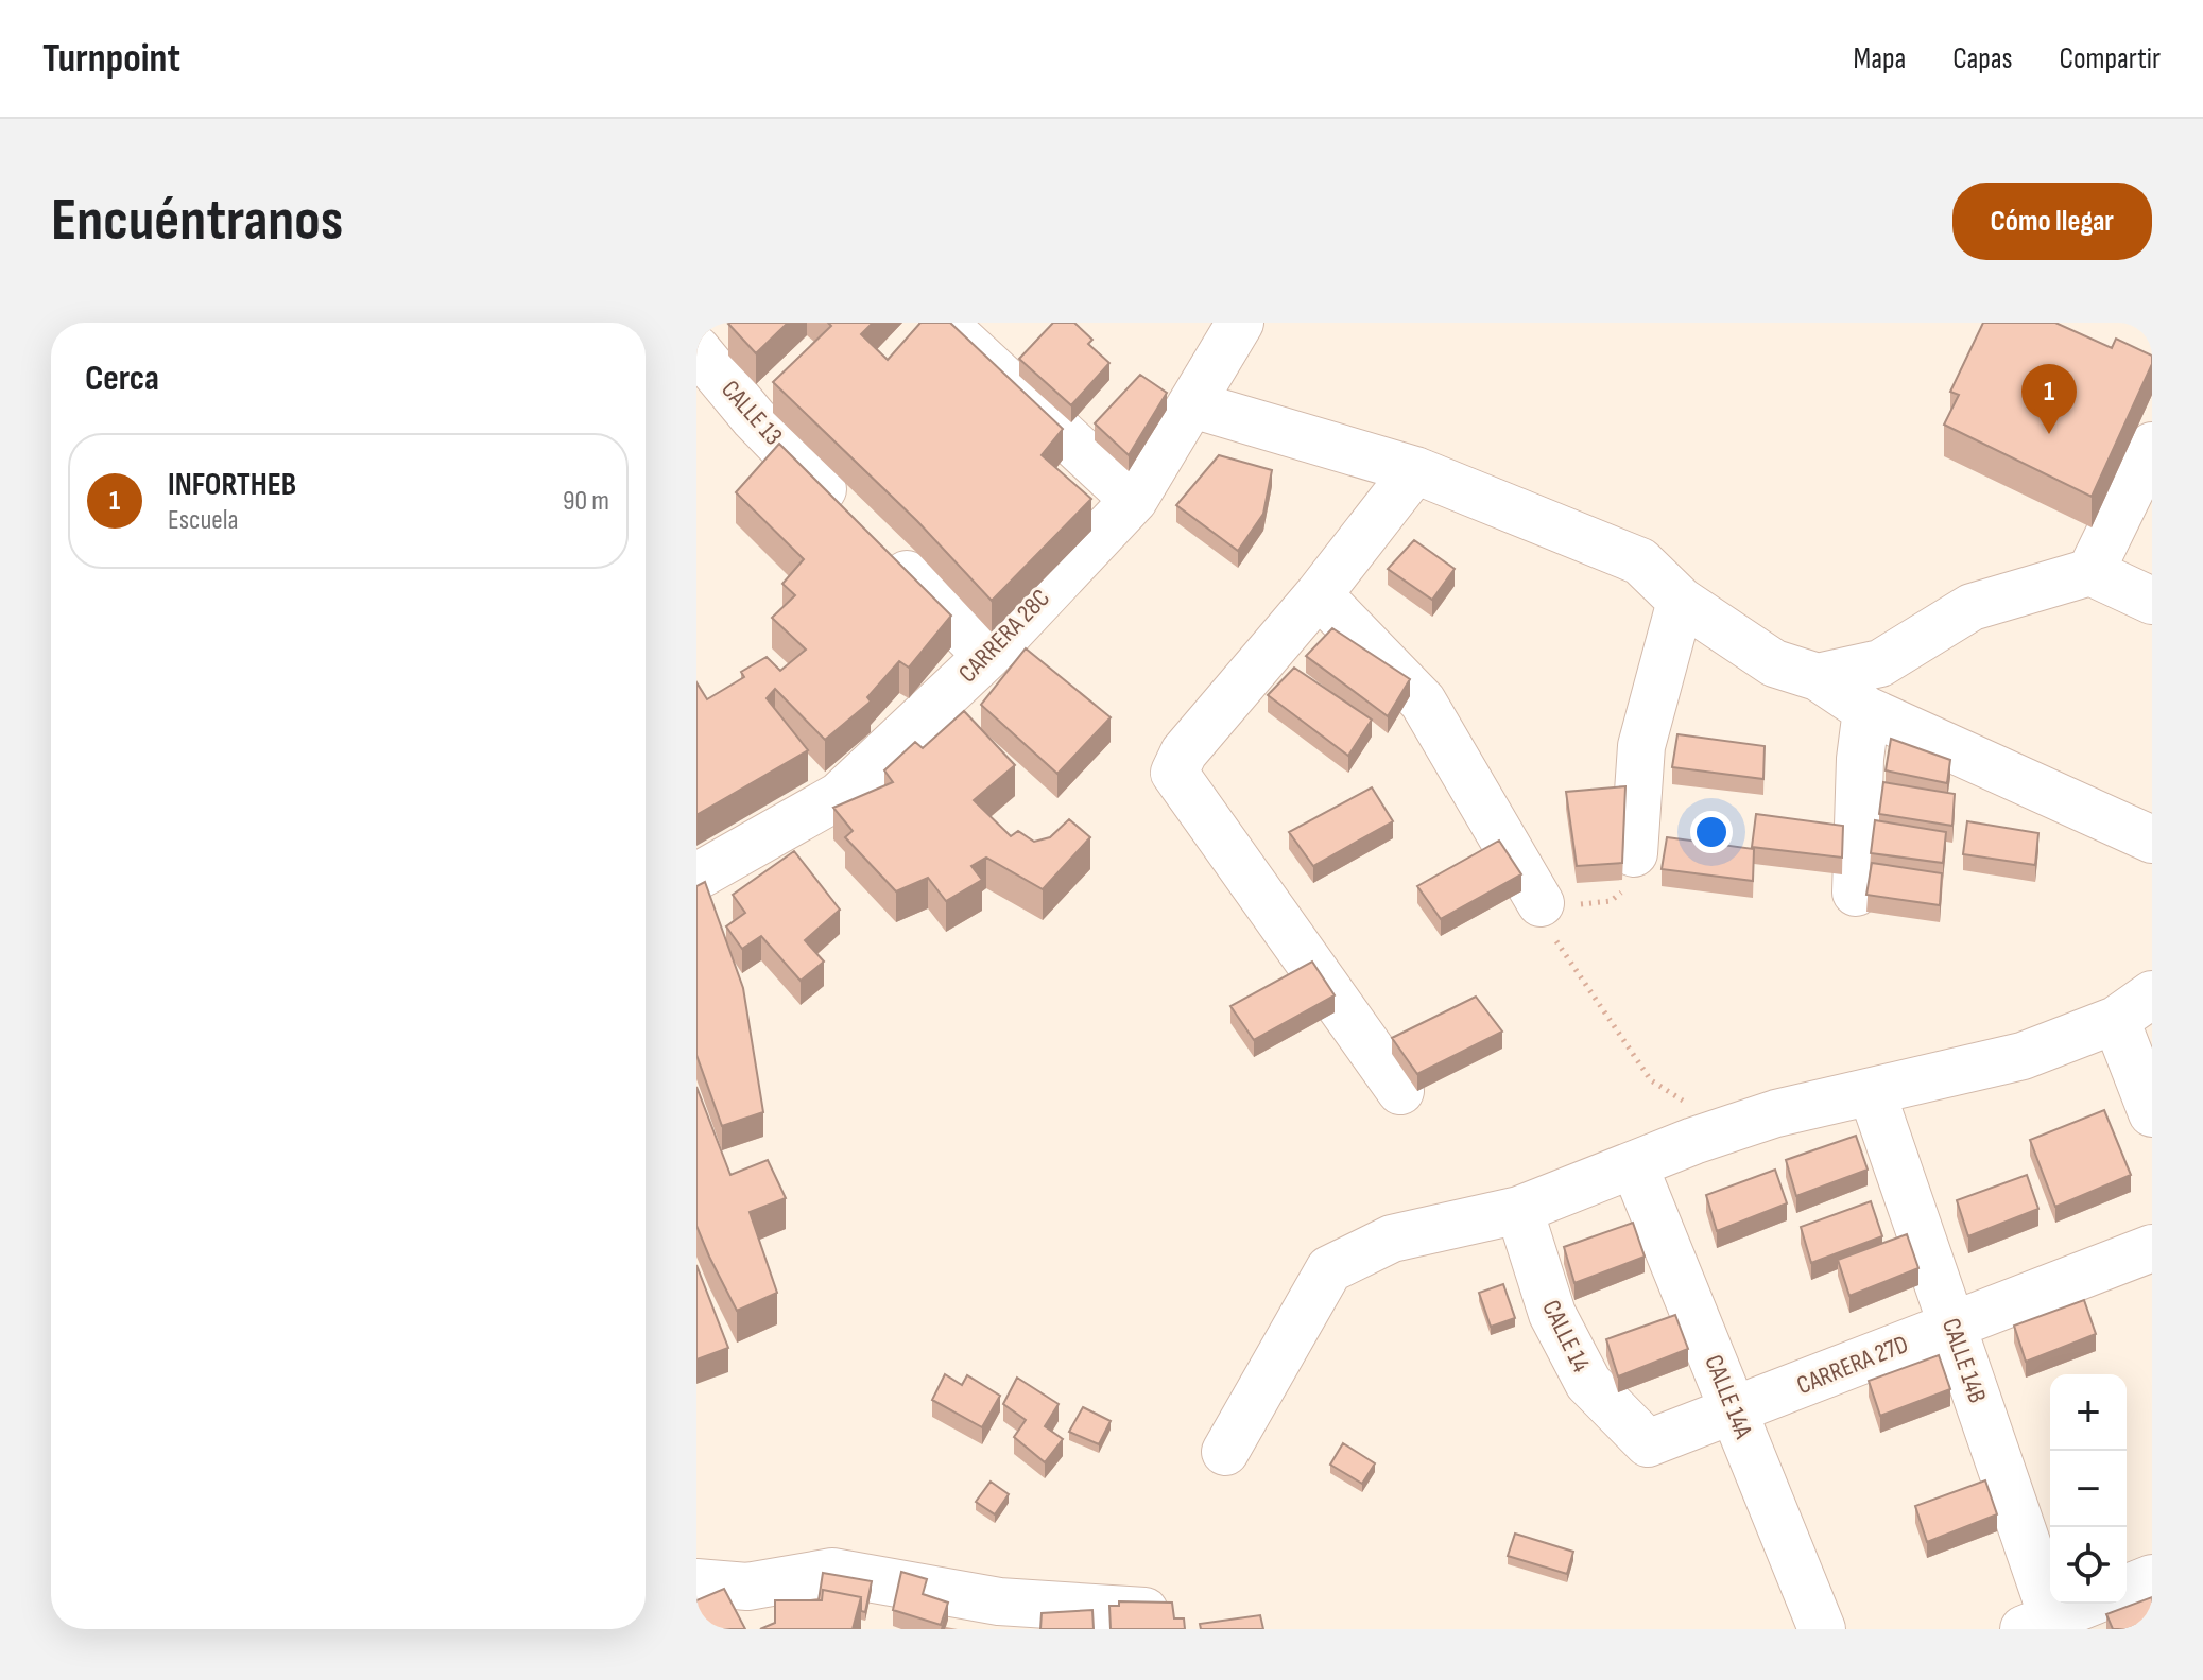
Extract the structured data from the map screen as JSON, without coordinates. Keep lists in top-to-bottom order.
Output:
{
  "streets": {
    "street": [
      "CALLE 13",
      "CARRERA 28C",
      "CALLE 14",
      "CALLE 14B",
      "CARRERA 27D",
      "CALLE 14A"
    ]
  },
  "crossings": [
    ["CALLE 14", "CARRERA 27D"],
    ["CALLE 14B", "CARRERA 27D"],
    ["CARRERA 27D", "CALLE 14A"]
  ],
  "page": {
    "header": "Turnpoint",
    "nav": ["Mapa", "Capas", "Compartir"],
    "buttons": "Cómo llegar",
    "title": "Encuéntranos",
    "heading": "Cerca",
    "pins": "1",
    "list": [
      {
        "mark": "1",
        "name": "INFORTHEB",
        "note": "Escuela",
        "value": "90 m"
      }
    ],
    "map_buttons": ["+", "−"]
  }
}
